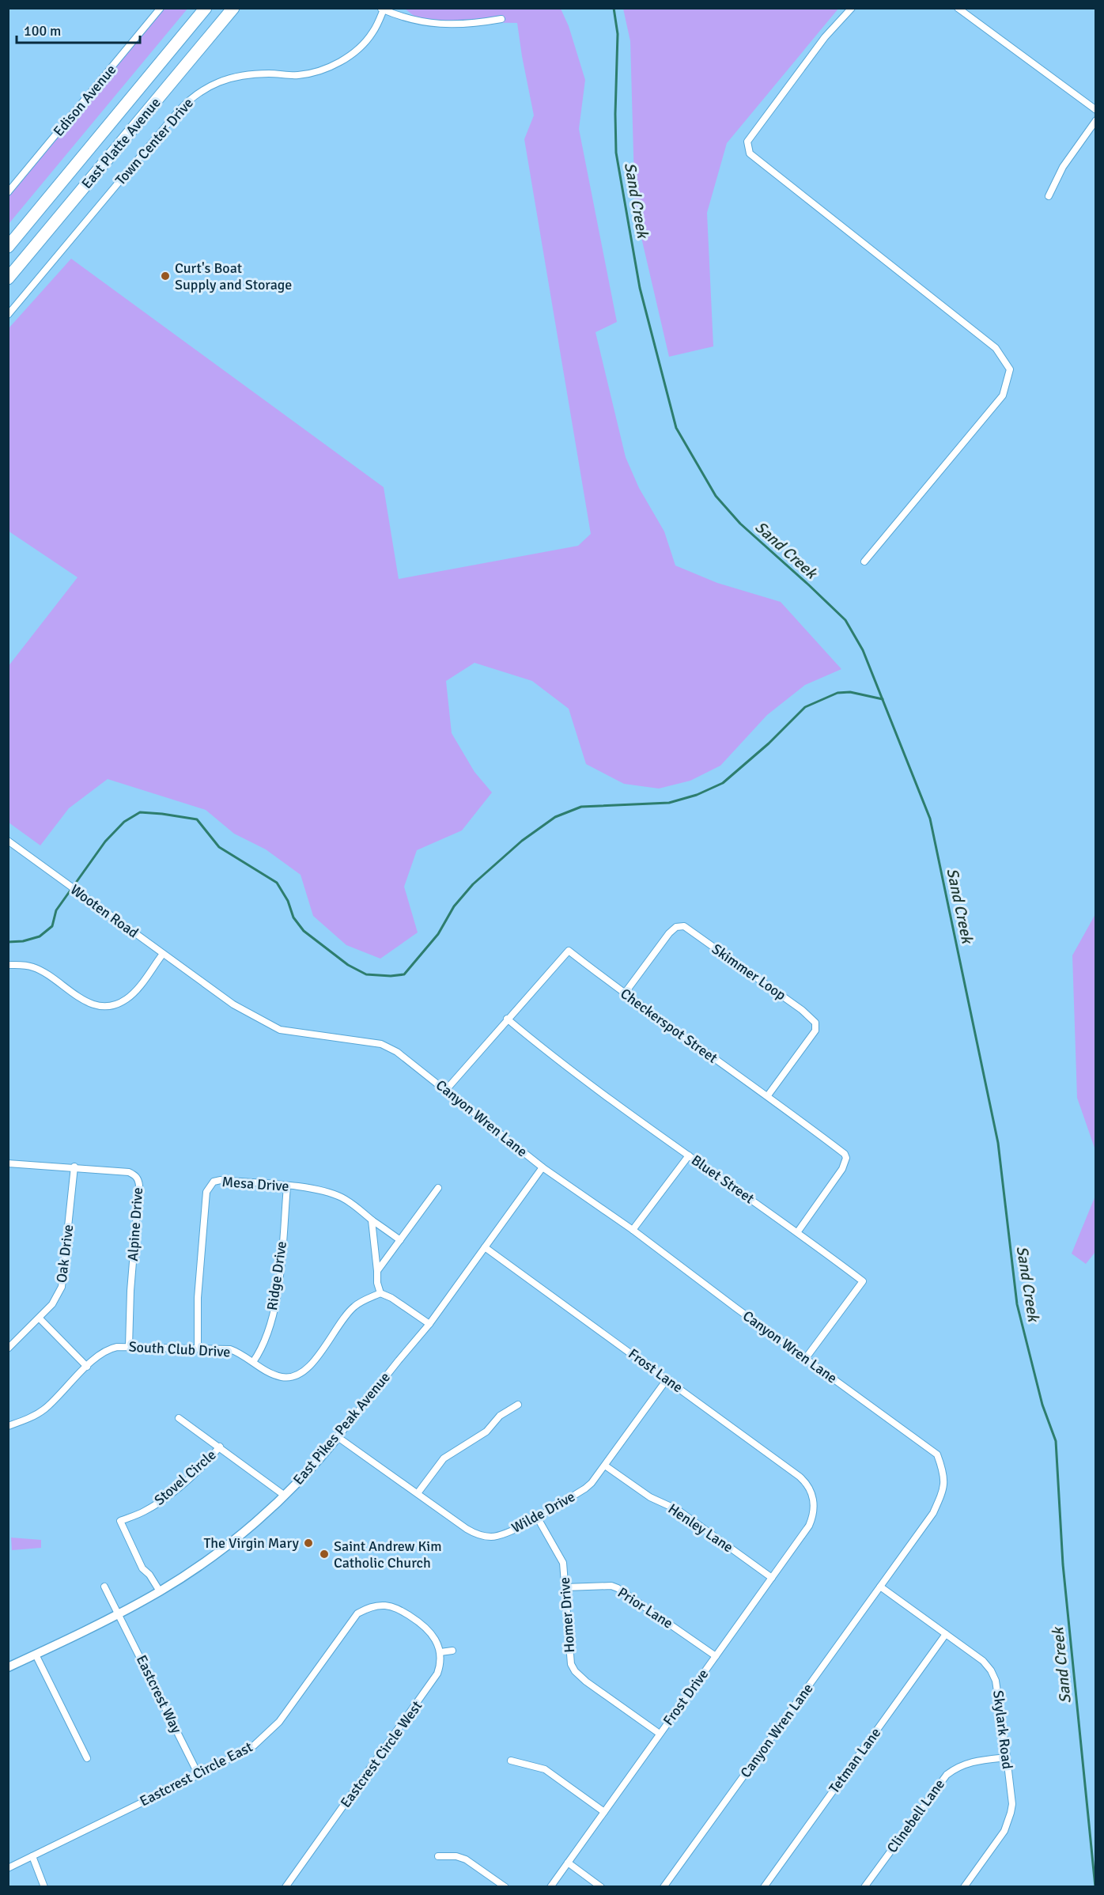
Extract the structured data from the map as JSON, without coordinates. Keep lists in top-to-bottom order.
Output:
{
  "streets": {
    "highway": ["East Platte Avenue"],
    "street": [
      "Edison Avenue",
      "Town Center Drive",
      "Wooten Road",
      "Skimmer Loop",
      "Checkerspot Street",
      "Canyon Wren Lane",
      "Bluet Street",
      "Mesa Drive",
      "Alpine Drive",
      "Oak Drive",
      "Ridge Drive",
      "South Club Drive",
      "Frost Lane",
      "East Pikes Peak Avenue",
      "Stovel Circle",
      "Wilde Drive",
      "Henley Lane",
      "Prior Lane",
      "Homer Drive",
      "Eastcrest Way",
      "Frost Drive",
      "Skylark Road",
      "Eastcrest Circle West",
      "Tetman Lane",
      "Eastcrest Circle East",
      "Clinebell Lane"
    ]
  },
  "crossings": [
    ["Wooten Road", "Canyon Wren Lane"],
    ["Skimmer Loop", "Checkerspot Street"],
    ["Checkerspot Street", "Canyon Wren Lane"],
    ["Checkerspot Street", "Bluet Street"],
    ["Canyon Wren Lane", "Bluet Street"],
    ["Canyon Wren Lane", "East Pikes Peak Avenue"],
    ["Canyon Wren Lane", "Skylark Road"],
    ["Mesa Drive", "Ridge Drive"],
    ["Mesa Drive", "South Club Drive"],
    ["Alpine Drive", "Oak Drive"],
    ["Alpine Drive", "South Club Drive"],
    ["Ridge Drive", "South Club Drive"],
    ["Frost Lane", "East Pikes Peak Avenue"],
    ["Frost Lane", "Wilde Drive"],
    ["Frost Lane", "Frost Drive"],
    ["East Pikes Peak Avenue", "Stovel Circle"],
    ["East Pikes Peak Avenue", "Wilde Drive"],
    ["East Pikes Peak Avenue", "Eastcrest Way"],
    ["Wilde Drive", "Henley Lane"],
    ["Wilde Drive", "Homer Drive"],
    ["Henley Lane", "Frost Drive"],
    ["Prior Lane", "Homer Drive"],
    ["Prior Lane", "Frost Drive"],
    ["Homer Drive", "Frost Drive"],
    ["Eastcrest Way", "Eastcrest Circle East"],
    ["Skylark Road", "Tetman Lane"],
    ["Skylark Road", "Clinebell Lane"],
    ["Eastcrest Circle West", "Eastcrest Circle East"]
  ],
  "water": ["Sand Creek"],
  "places": ["Curt's Boat Supply and Storage", "The Virgin Mary", "Saint Andrew Kim Catholic Church"],
  "scale_bar": "100 m"
}
